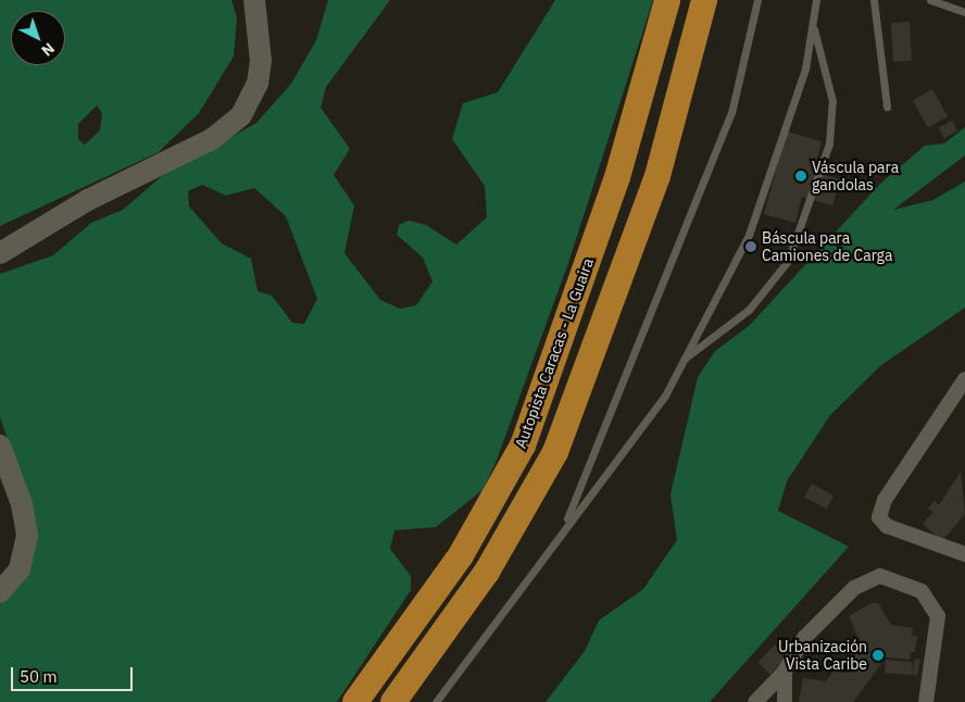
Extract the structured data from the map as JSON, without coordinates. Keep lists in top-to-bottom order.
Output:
{
  "streets": {
    "highway": ["Autopista Caracas - La Guaira"]
  },
  "places": ["Váscula para gandolas", "Báscula para Camiones de Carga", "Urbanización Vista Caribe"],
  "scale_bar": "50 m",
  "north": "bottom right"
}
